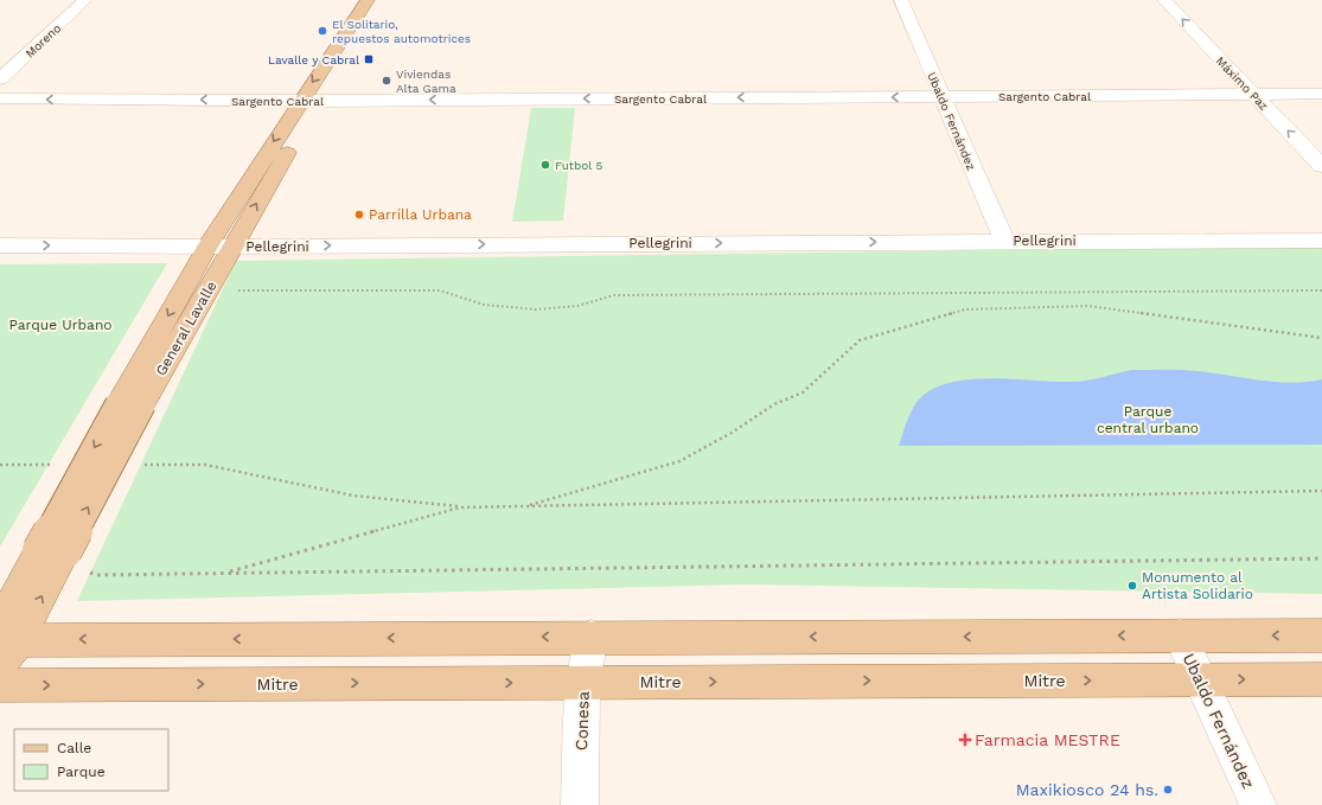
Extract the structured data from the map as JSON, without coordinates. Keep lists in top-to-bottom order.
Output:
{
  "streets": {
    "main road": ["General Lavalle", "Mitre"],
    "street": [
      "Moreno",
      "Máximo Paz",
      "Sargento Cabral",
      "Ubaldo Fernández",
      "Pellegrini",
      "Conesa"
    ]
  },
  "crossings": [
    ["Máximo Paz", "Sargento Cabral"],
    ["Sargento Cabral", "Ubaldo Fernández"],
    ["Sargento Cabral", "General Lavalle"],
    ["Ubaldo Fernández", "Pellegrini"],
    ["Ubaldo Fernández", "Mitre"],
    ["Pellegrini", "General Lavalle"],
    ["Mitre", "Conesa"]
  ],
  "one_way": ["Máximo Paz", "Sargento Cabral", "Pellegrini"],
  "parks": ["Parque Urbano", "Parque central urbano"],
  "places": {
    "other": [
      "El Solitario, repuestos automotrices",
      "Viviendas Alta Gama",
      "Futbol 5",
      "Parrilla Urbana",
      "Monumento al Artista Solidario",
      "Maxikiosco 24 hs."
    ],
    "transit": ["Lavalle y Cabral"],
    "health": ["Farmacia MESTRE"]
  },
  "legend": ["Calle", "Parque"]
}
